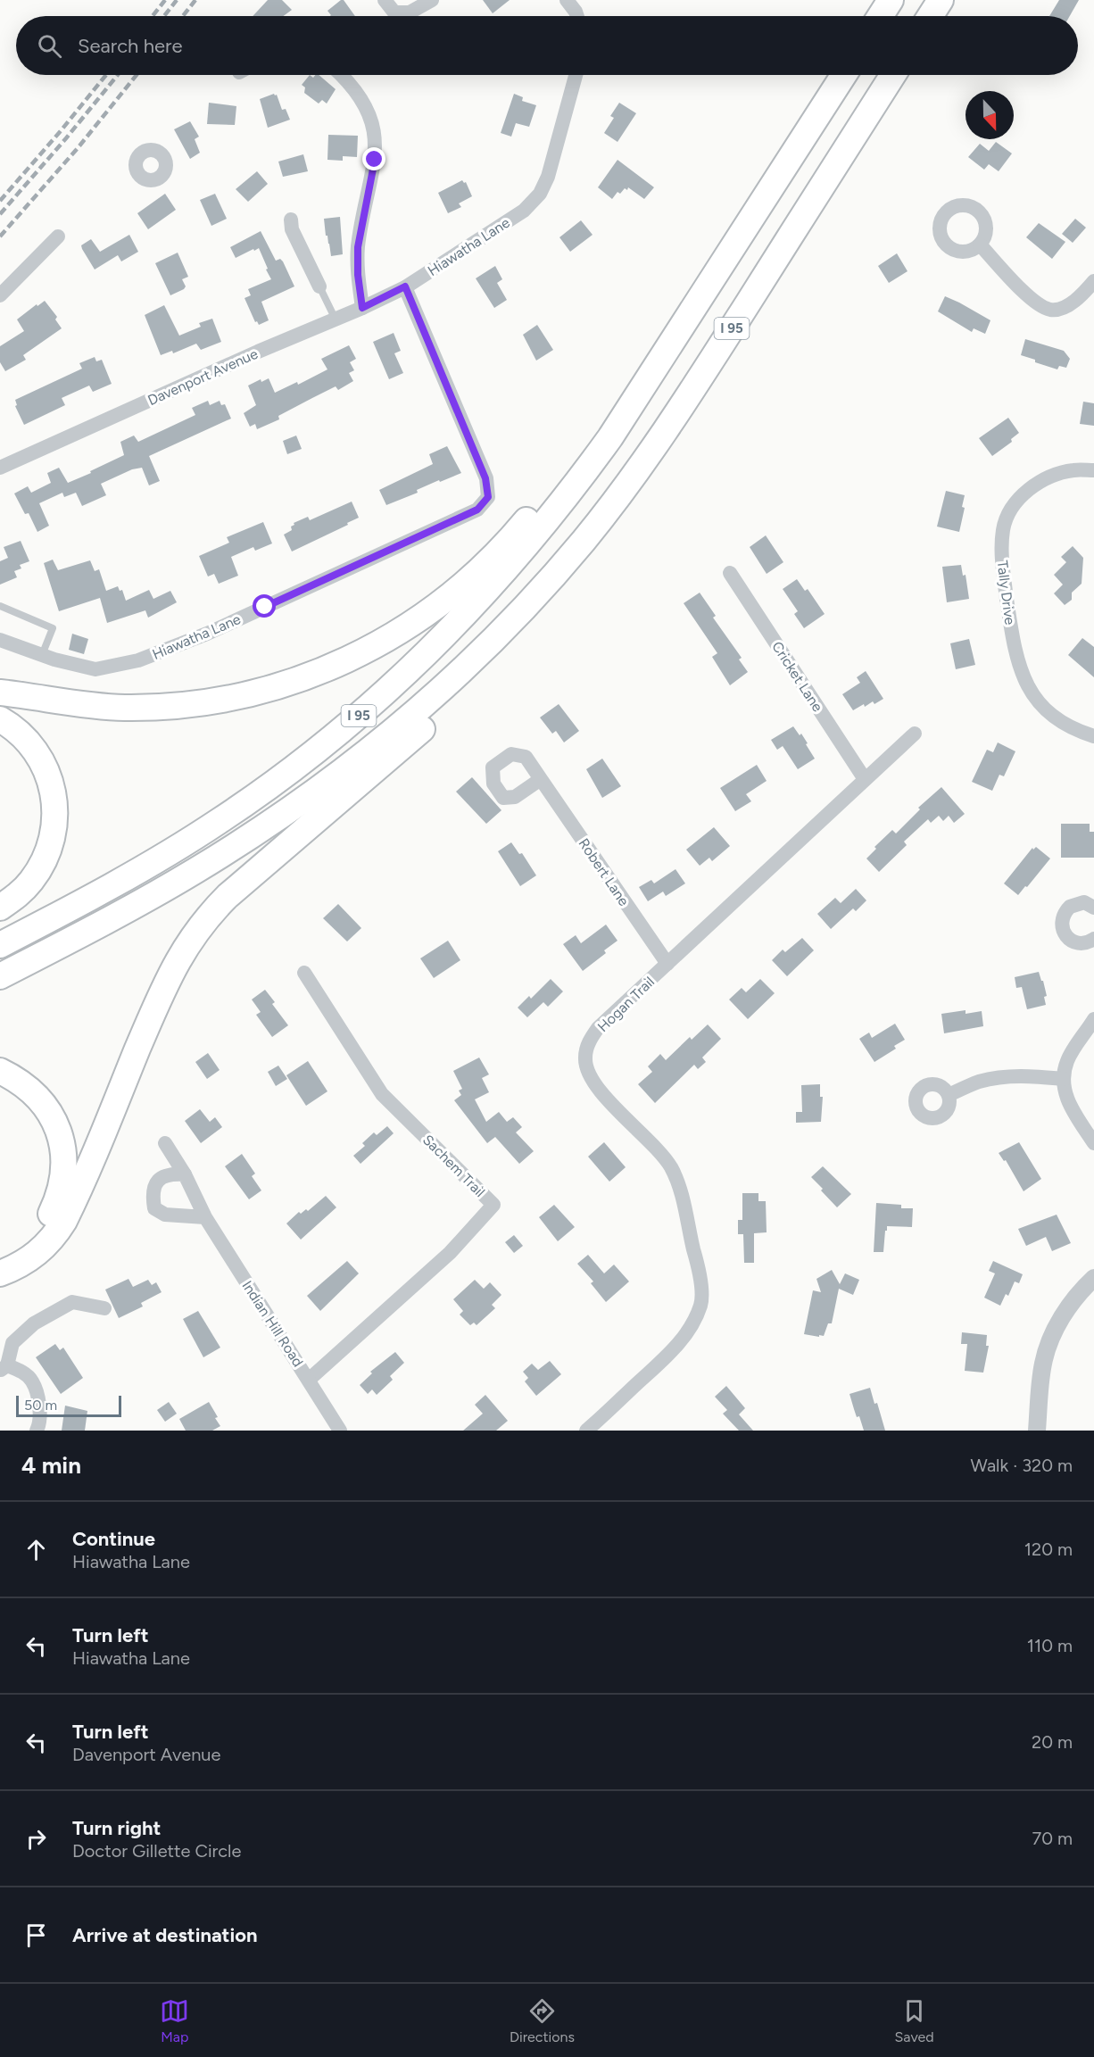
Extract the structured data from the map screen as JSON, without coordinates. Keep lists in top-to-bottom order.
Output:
{
  "streets": {
    "highway": ["I 95"],
    "street": [
      "Hiawatha Lane",
      "Davenport Avenue",
      "Tally Drive",
      "Cricket Lane",
      "Robert Lane",
      "Hogan Trail",
      "Sachem Trail",
      "Indian Hill Road"
    ]
  },
  "crossings": [
    ["Hiawatha Lane", "Davenport Avenue"],
    ["Cricket Lane", "Hogan Trail"],
    ["Robert Lane", "Hogan Trail"],
    ["Sachem Trail", "Indian Hill Road"]
  ],
  "scale_bar": "50 m",
  "north": "bottom",
  "page": {
    "search": "Search here",
    "scale": "50 m",
    "heading": ["4 min", "Walk · 320 m"],
    "list": [
      ["Continue", "Hiawatha Lane", "120 m"],
      ["Turn left", "Hiawatha Lane", "110 m"],
      ["Turn left", "Davenport Avenue", "20 m"],
      ["Turn right", "Doctor Gillette Circle", "70 m"],
      "Arrive at destination"
    ],
    "nav": ["Map", "Directions", "Saved"]
  }
}
